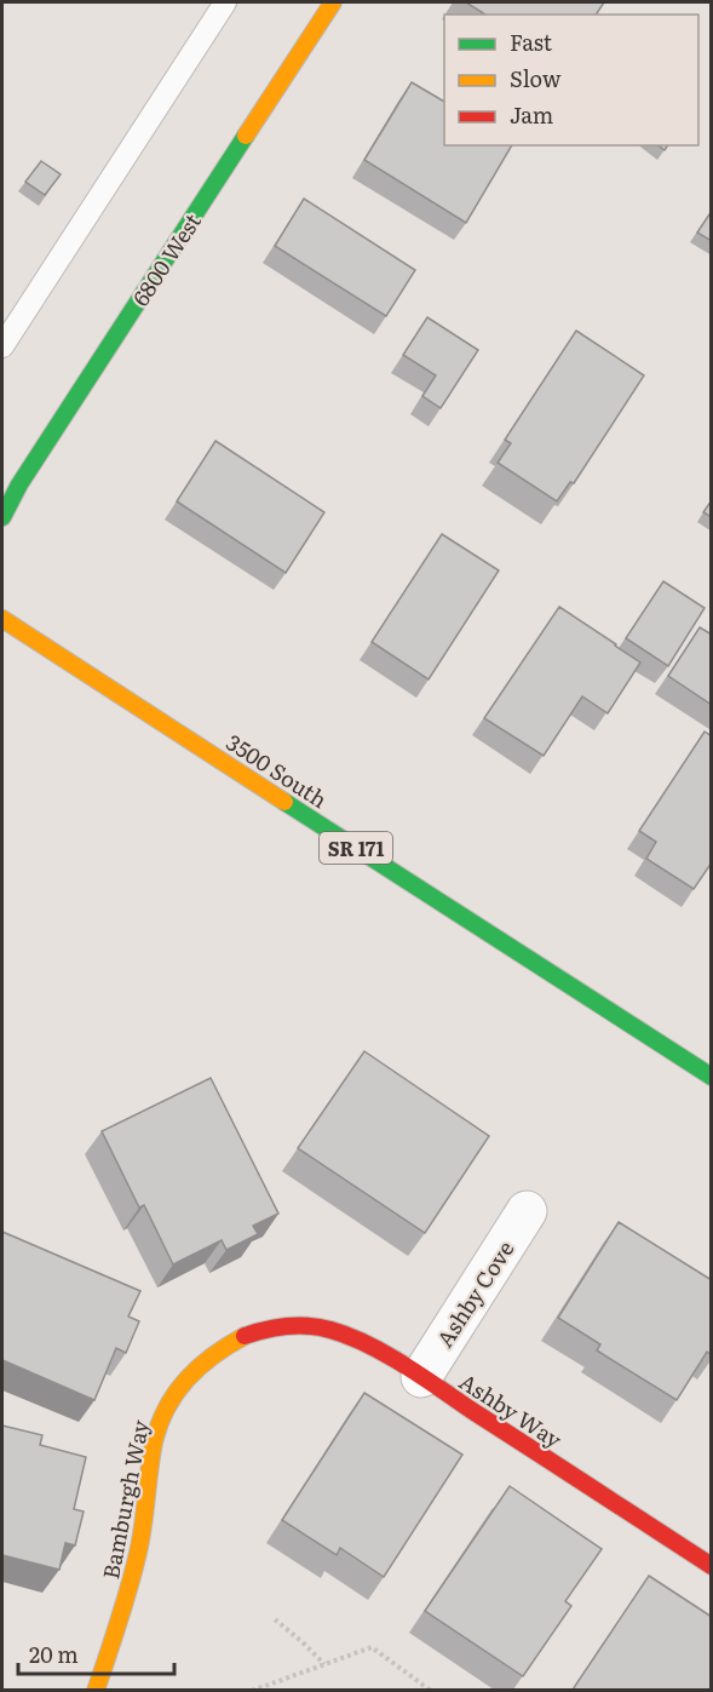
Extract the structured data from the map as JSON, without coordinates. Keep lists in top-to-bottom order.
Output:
{
  "streets": {
    "street": [
      "6800 West",
      "3500 South",
      "SR 171",
      "Ashby Cove",
      "Ashby Way",
      "Bamburgh Way"
    ]
  },
  "crossings": [
    ["Ashby Cove", "Ashby Way"],
    ["Ashby Way", "Bamburgh Way"]
  ],
  "legend": ["Fast", "Slow", "Jam"],
  "scale_bar": "20 m"
}
